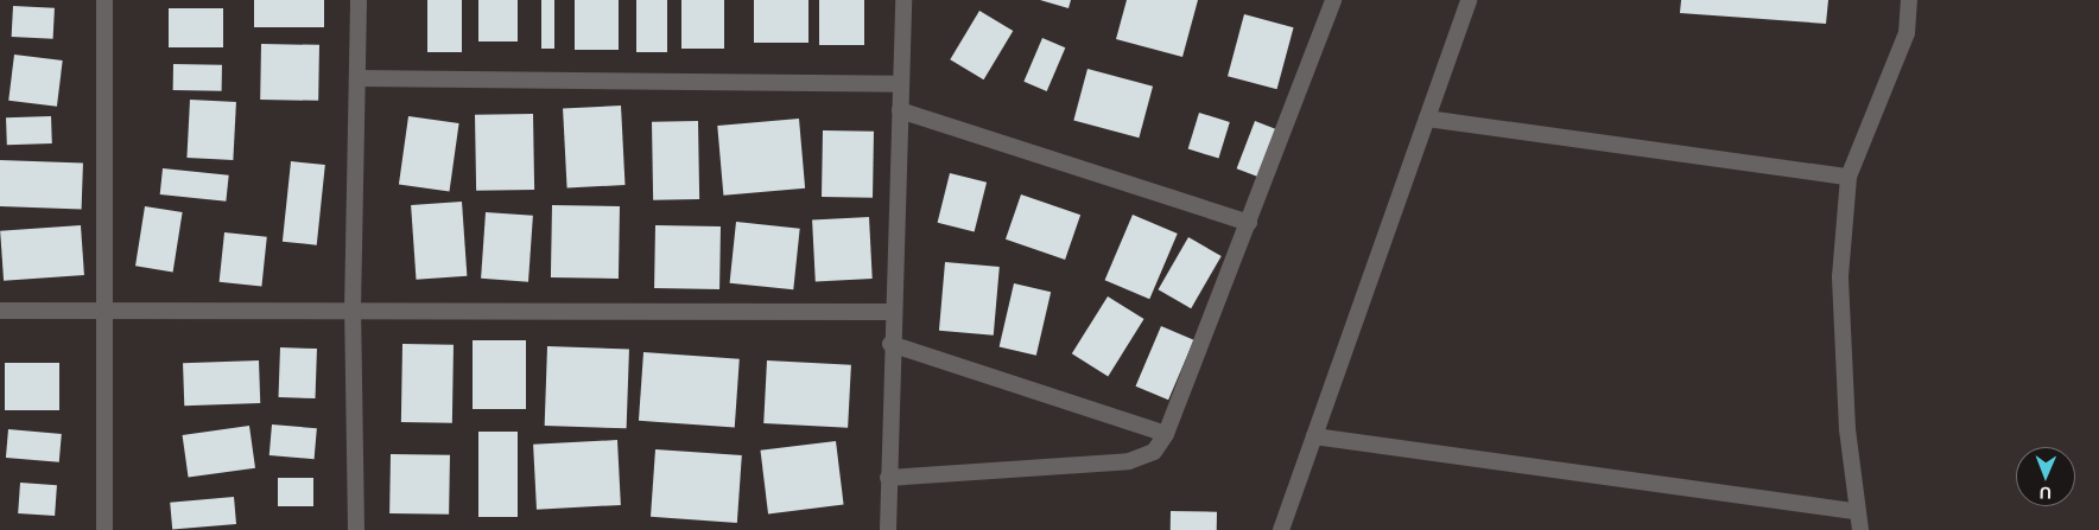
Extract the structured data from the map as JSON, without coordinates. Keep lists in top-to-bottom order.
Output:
{
  "north": "bottom"
}
